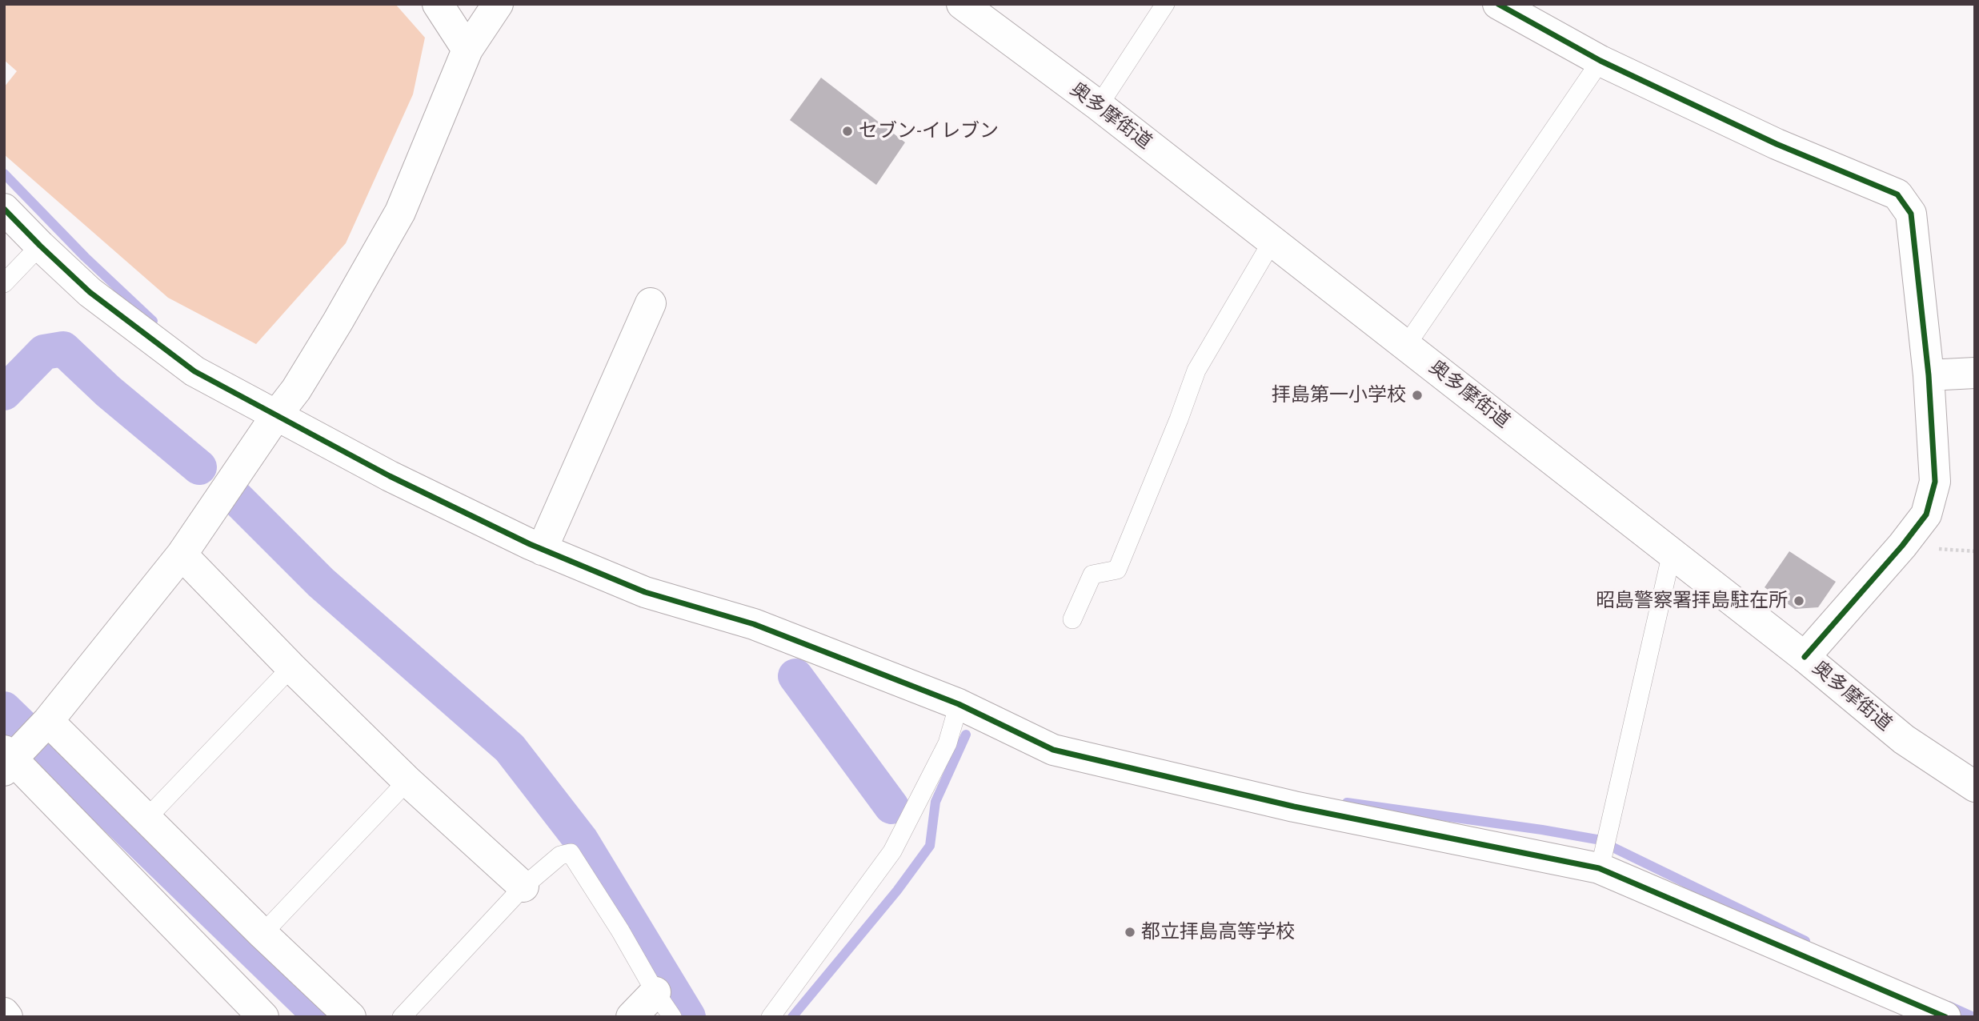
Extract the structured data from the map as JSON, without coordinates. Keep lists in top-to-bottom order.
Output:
{
  "streets": {
    "street": ["奥多摩街道"]
  },
  "places": [
    "セブン-イレブン",
    "拝島第一小学校",
    "昭島警察署拝島駐在所",
    "都立拝島高等学校"
  ]
}
